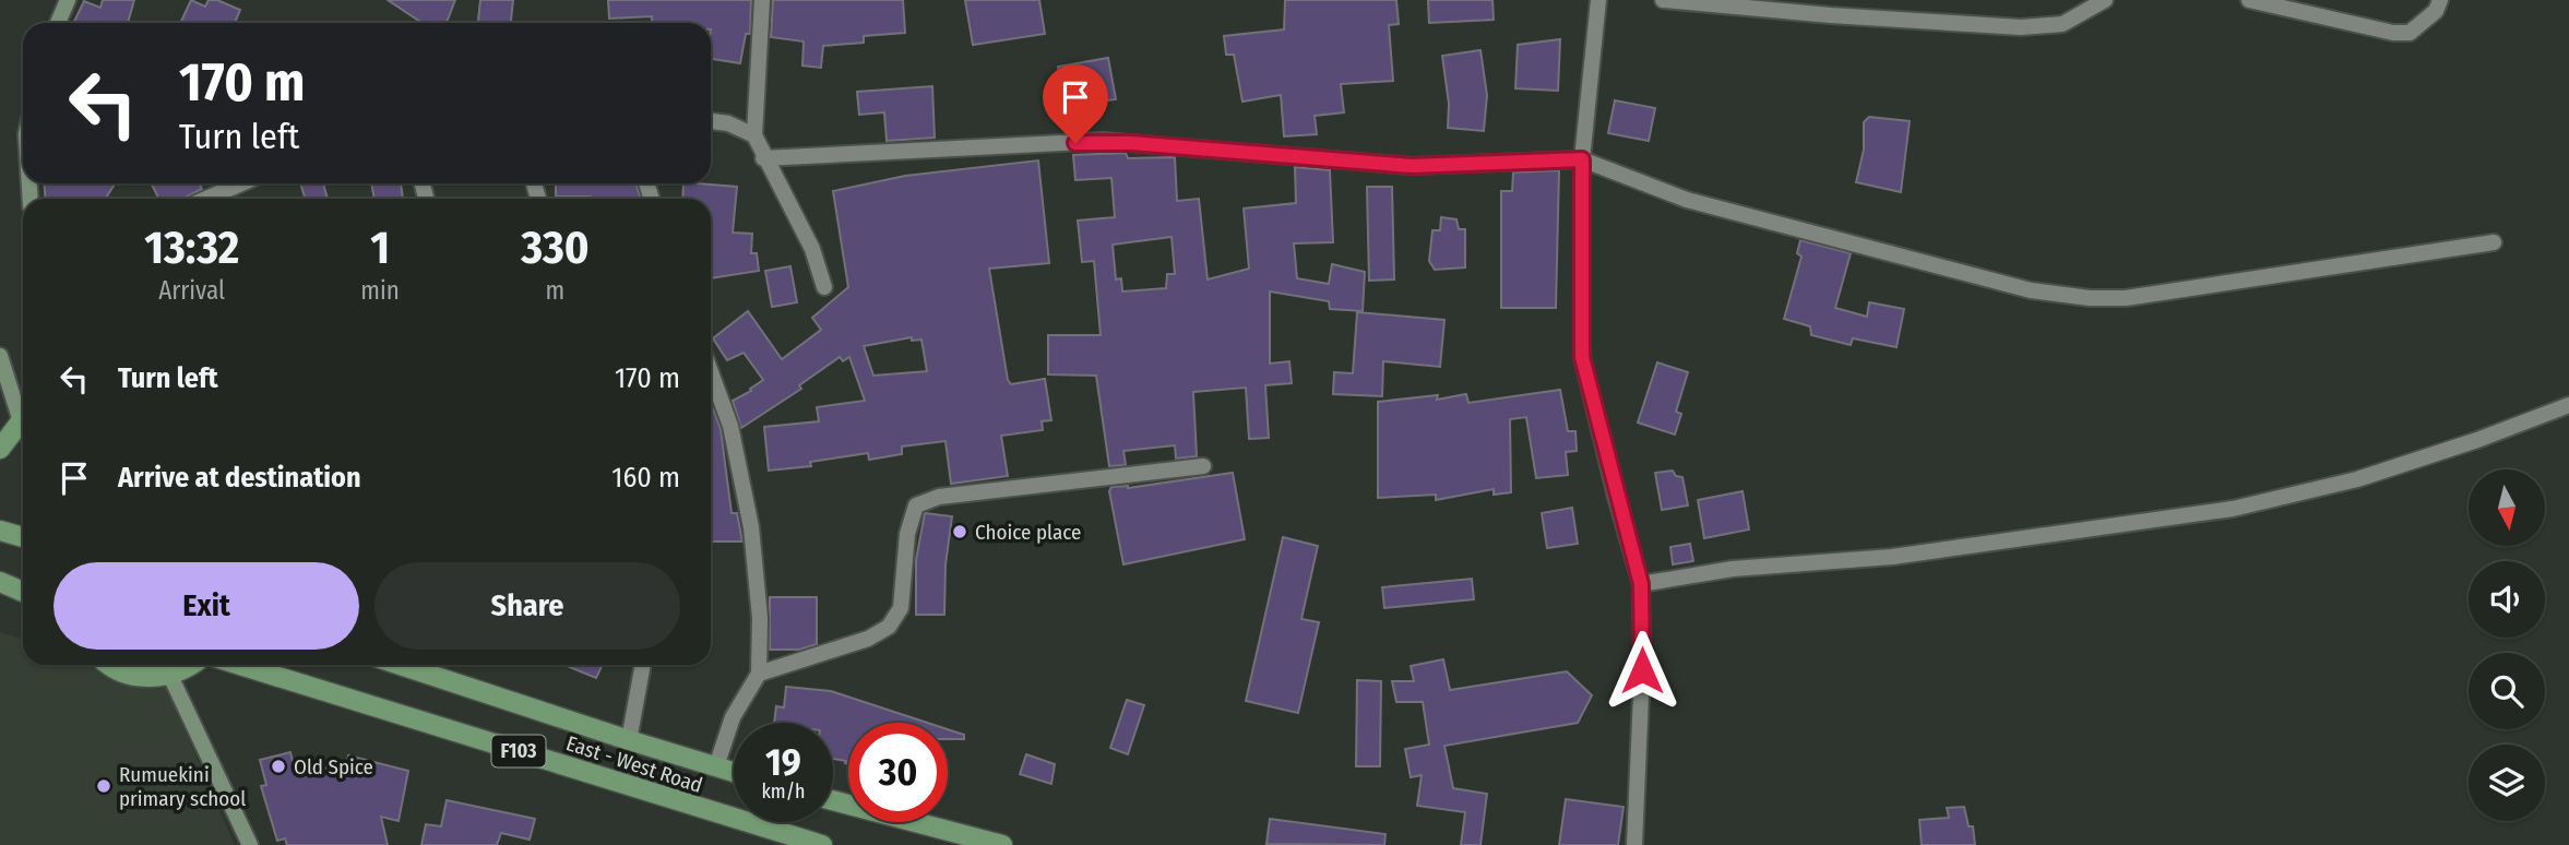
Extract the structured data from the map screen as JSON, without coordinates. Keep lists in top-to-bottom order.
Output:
{
  "streets": {
    "main road": ["F103", "East - West Road"]
  },
  "places": ["Choice place", "Old Spice", "Rumuekini primary school"],
  "north": "bottom",
  "page": {
    "turn": ["170 m", "Turn left"],
    "eta": [
      "13:32",
      "Arrival",
      "1",
      "min",
      "330",
      "m"
    ],
    "list": [
      {
        "name": "Turn left",
        "value": "170 m"
      },
      {
        "name": "Arrive at destination",
        "value": "160 m"
      }
    ],
    "buttons": ["Exit", "Share"],
    "speed": "19 km/h",
    "limit": "30"
  }
}
